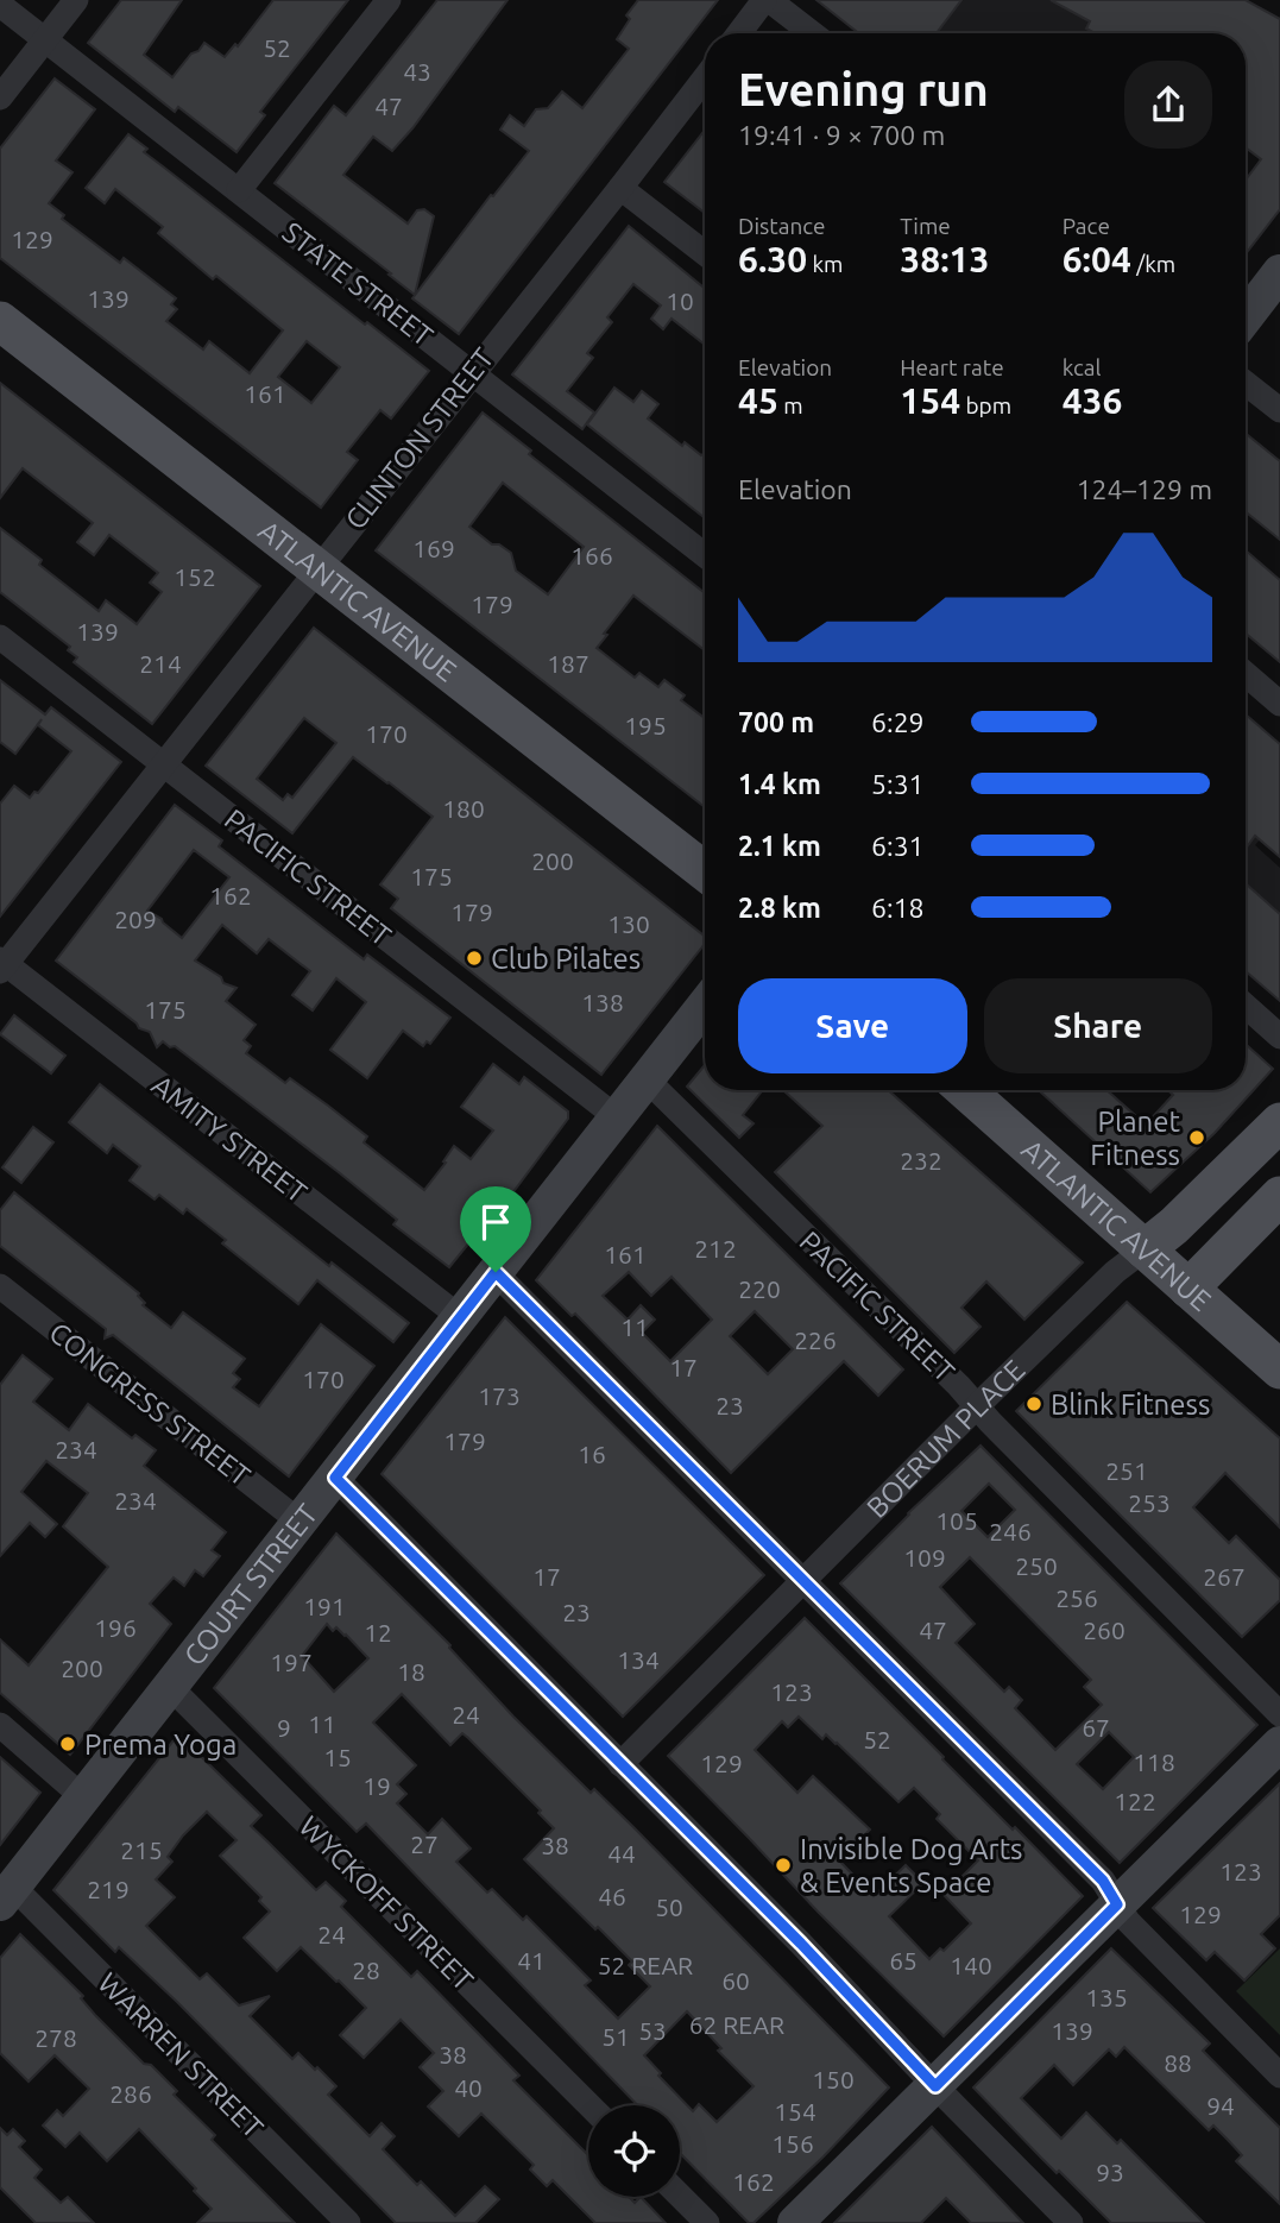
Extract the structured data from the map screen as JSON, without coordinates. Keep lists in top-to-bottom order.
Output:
{
  "streets": {
    "main road": ["ATLANTIC AVENUE", "BOERUM PLACE"],
    "street": [
      "STATE STREET",
      "CLINTON STREET",
      "PACIFIC STREET",
      "AMITY STREET",
      "CONGRESS STREET",
      "COURT STREET",
      "WYCKOFF STREET",
      "WARREN STREET"
    ]
  },
  "crossings": [
    ["STATE STREET", "CLINTON STREET"],
    ["CLINTON STREET", "ATLANTIC AVENUE"],
    ["CLINTON STREET", "PACIFIC STREET"],
    ["CLINTON STREET", "AMITY STREET"],
    ["ATLANTIC AVENUE", "BOERUM PLACE"],
    ["PACIFIC STREET", "BOERUM PLACE"],
    ["PACIFIC STREET", "COURT STREET"],
    ["AMITY STREET", "COURT STREET"],
    ["CONGRESS STREET", "COURT STREET"],
    ["COURT STREET", "WYCKOFF STREET"],
    ["COURT STREET", "WARREN STREET"]
  ],
  "places": [
    "Club Pilates",
    "Planet Fitness",
    "Blink Fitness",
    "Prema Yoga",
    "Invisible Dog Arts & Events Space"
  ],
  "house_numbers": [
    "52",
    "43",
    "47",
    "129",
    "139",
    "10",
    "161",
    "169",
    "166",
    "152",
    "179",
    "139",
    "214",
    "187",
    "195",
    "170",
    "180",
    "200",
    "175",
    "162",
    "179",
    "209",
    "130",
    "138",
    "175",
    "232",
    "212",
    "161",
    "220",
    "11",
    "226",
    "17",
    "170",
    "173",
    "23",
    "179",
    "234",
    "16",
    "251",
    "234",
    "253",
    "105",
    "246",
    "109",
    "250",
    "17",
    "267",
    "256",
    "191",
    "23",
    "196",
    "47",
    "260",
    "12",
    "134",
    "197",
    "200",
    "18",
    "123",
    "24",
    "11",
    "9",
    "67",
    "52",
    "15",
    "118",
    "129",
    "19",
    "122",
    "27",
    "38",
    "215",
    "44",
    "123",
    "219",
    "46",
    "50",
    "129",
    "24",
    "41",
    "65",
    "52 REAR",
    "140",
    "28",
    "60",
    "135",
    "62 REAR",
    "53",
    "139",
    "51",
    "278",
    "38",
    "88",
    "150",
    "40",
    "286",
    "94",
    "154",
    "156",
    "93",
    "162"
  ],
  "page": {
    "heading": ["Evening run", "19:41 · 9 × 700 m"],
    "stats": [
      ["Distance", "6.30 km"],
      ["Time", "38:13"],
      ["Pace", "6:04 /km"],
      ["Elevation", "45 m"],
      ["Heart rate", "154 bpm"],
      ["kcal", "436"]
    ],
    "chart": ["Elevation", "124–129 m"],
    "list": [
      {
        "name": "700 m",
        "note": "6:29"
      },
      {
        "name": "1.4 km",
        "note": "5:31"
      },
      {
        "name": "2.1 km",
        "note": "6:31"
      },
      {
        "name": "2.8 km",
        "note": "6:18"
      }
    ],
    "buttons": ["Save", "Share"]
  }
}
